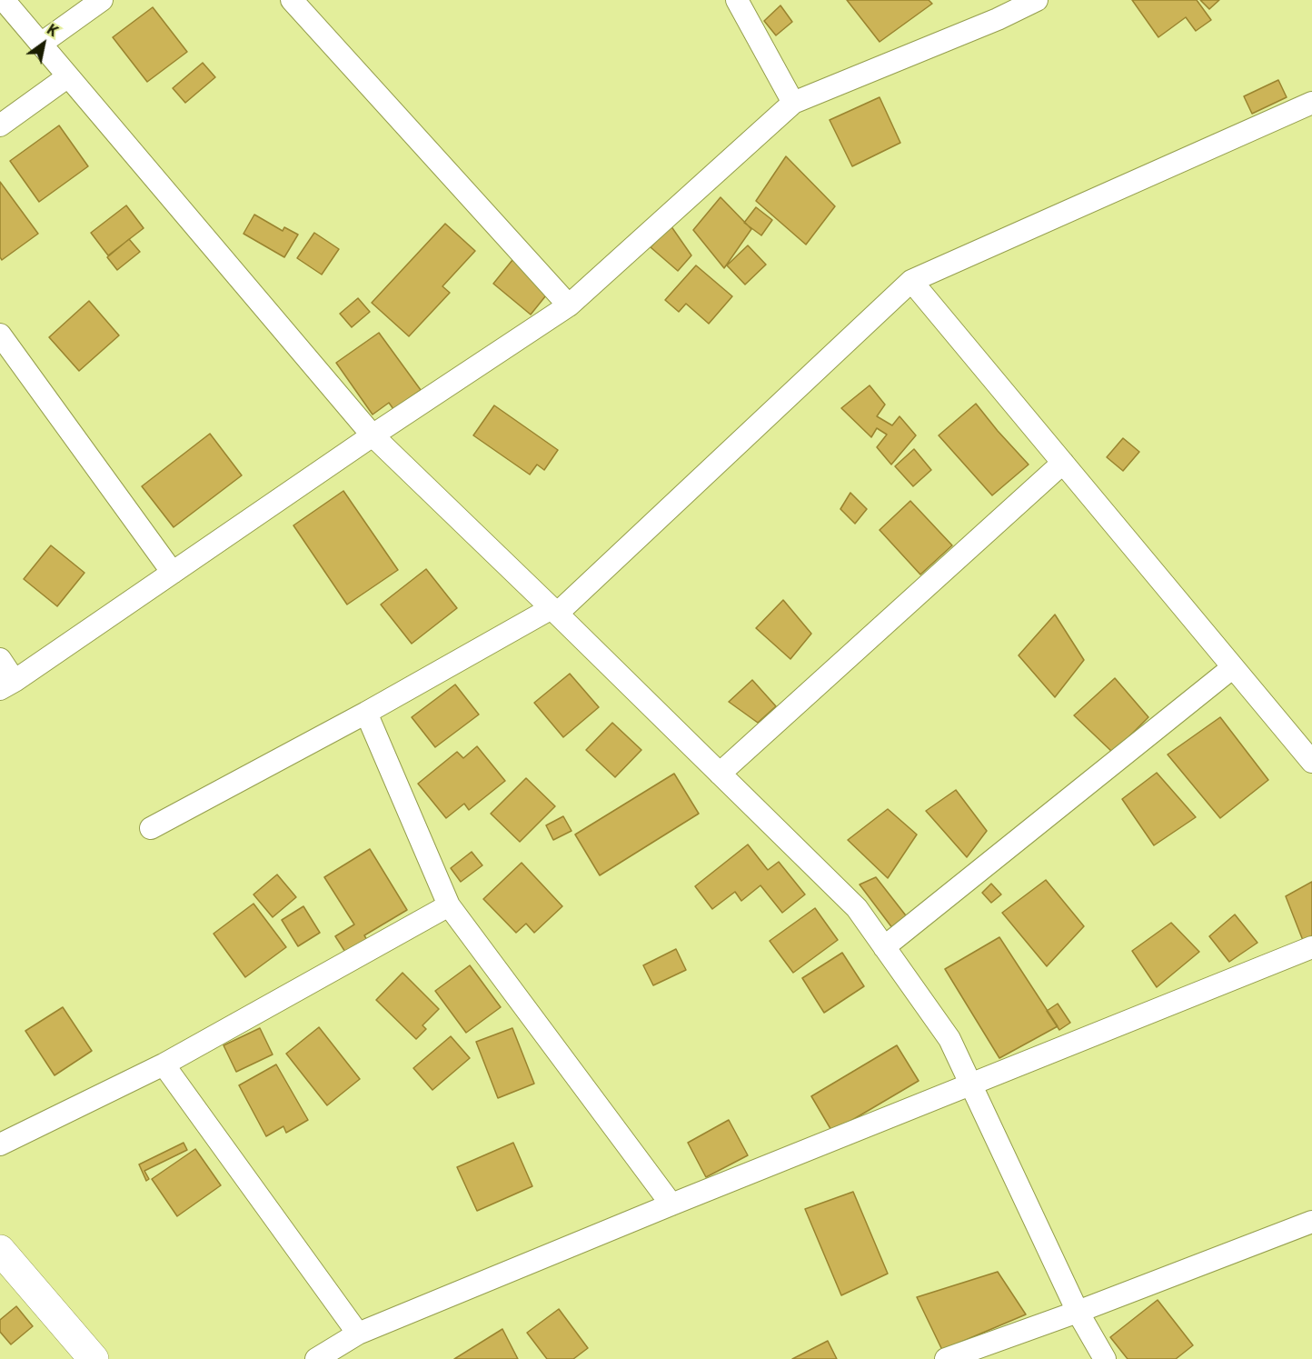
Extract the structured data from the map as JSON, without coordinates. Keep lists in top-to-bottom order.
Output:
{
  "north": "top right"
}
